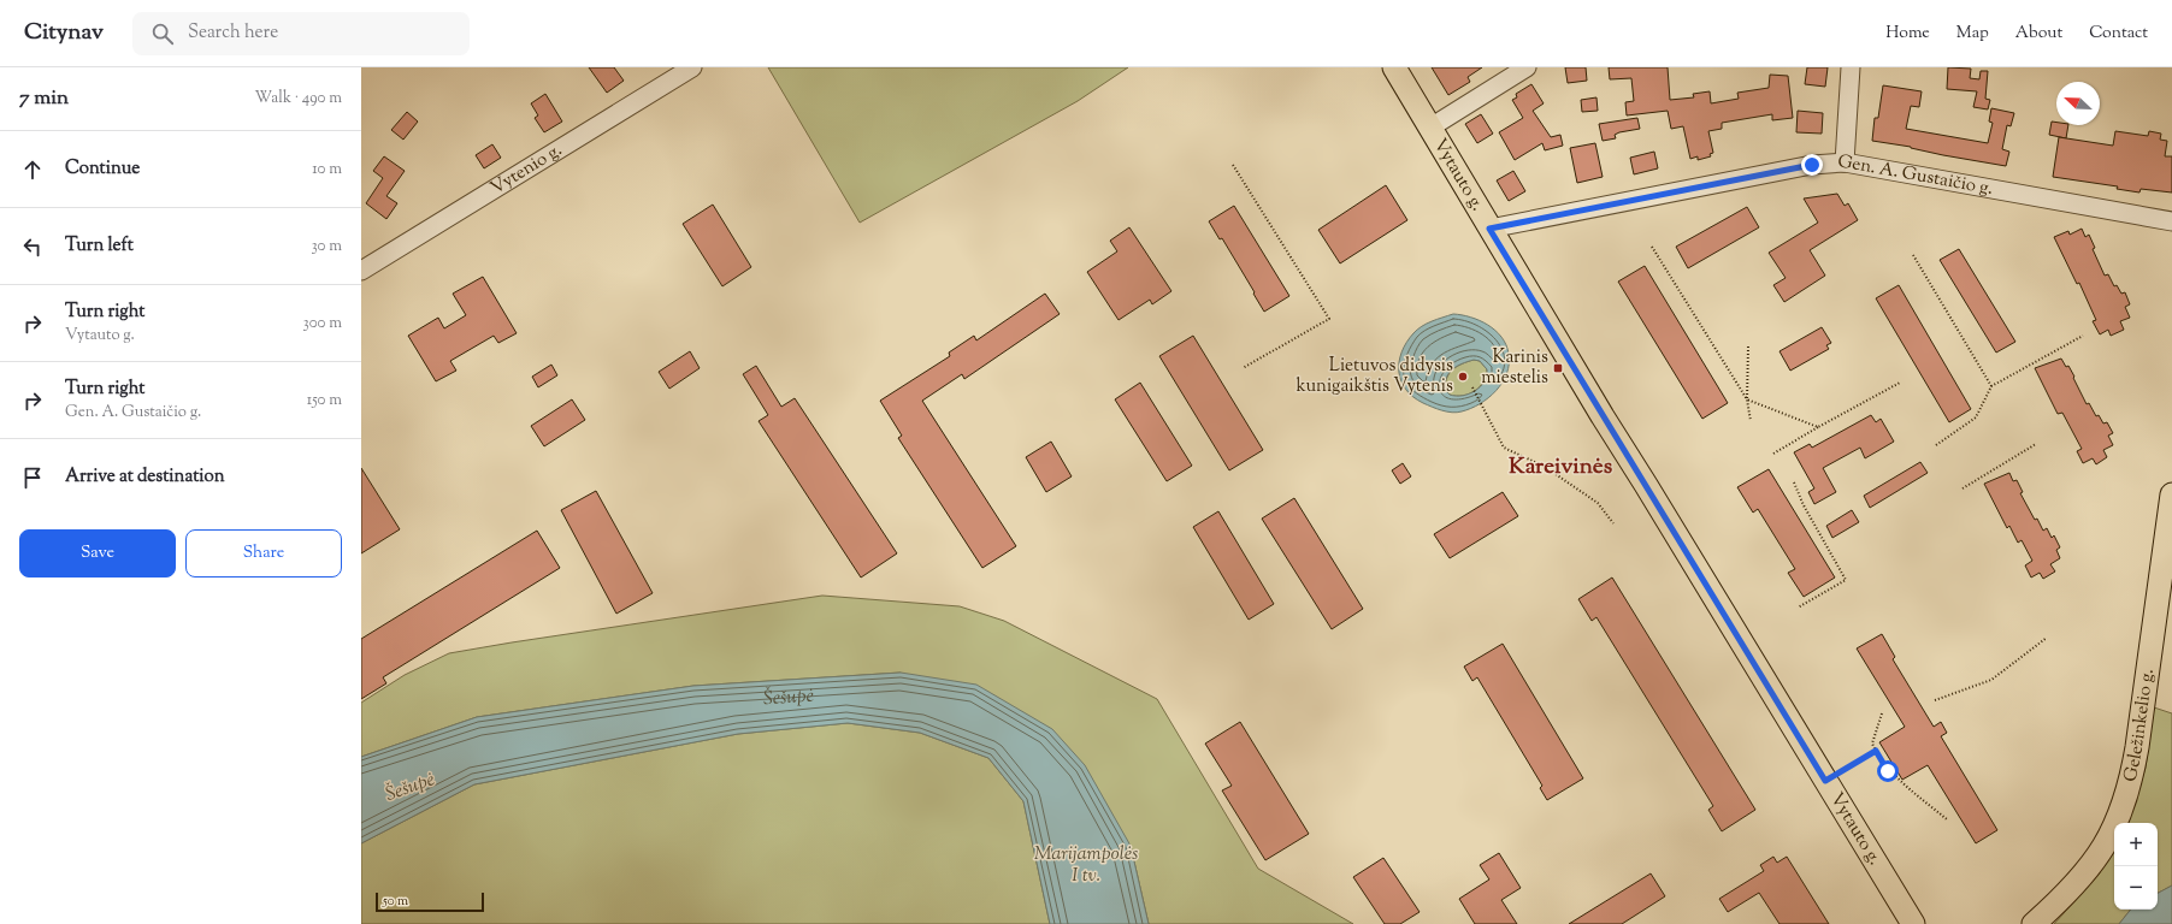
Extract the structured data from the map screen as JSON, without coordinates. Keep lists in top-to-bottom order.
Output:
{
  "streets": {
    "main road": ["Vytauto g.", "Geležinkelio g."],
    "street": ["Vytenio g.", "Gen. A. Gustaičio g."]
  },
  "crossings": [
    ["Vytauto g.", "Gen. A. Gustaičio g."]
  ],
  "districts": ["Kareivinės"],
  "water": ["Šešupė", "Marijampolės I tv."],
  "places": {
    "transit": ["Karinis miestelis"],
    "other": ["Lietuvos didysis kunigaikštis Vytenis"]
  },
  "scale_bar": "50 m",
  "north": "top left",
  "page": {
    "header": "Citynav",
    "search": "Search here",
    "nav": [
      "Home",
      "Map",
      "About",
      "Contact"
    ],
    "heading": ["7 min", "Walk · 490 m"],
    "list": [
      ["Continue", "10 m"],
      ["Turn left", "30 m"],
      ["Turn right", "Vytauto g.", "300 m"],
      ["Turn right", "Gen. A. Gustaičio g.", "150 m"],
      "Arrive at destination"
    ],
    "buttons": ["Save", "Share"],
    "map_buttons": ["+", "−"],
    "scale": "50 m"
  }
}
